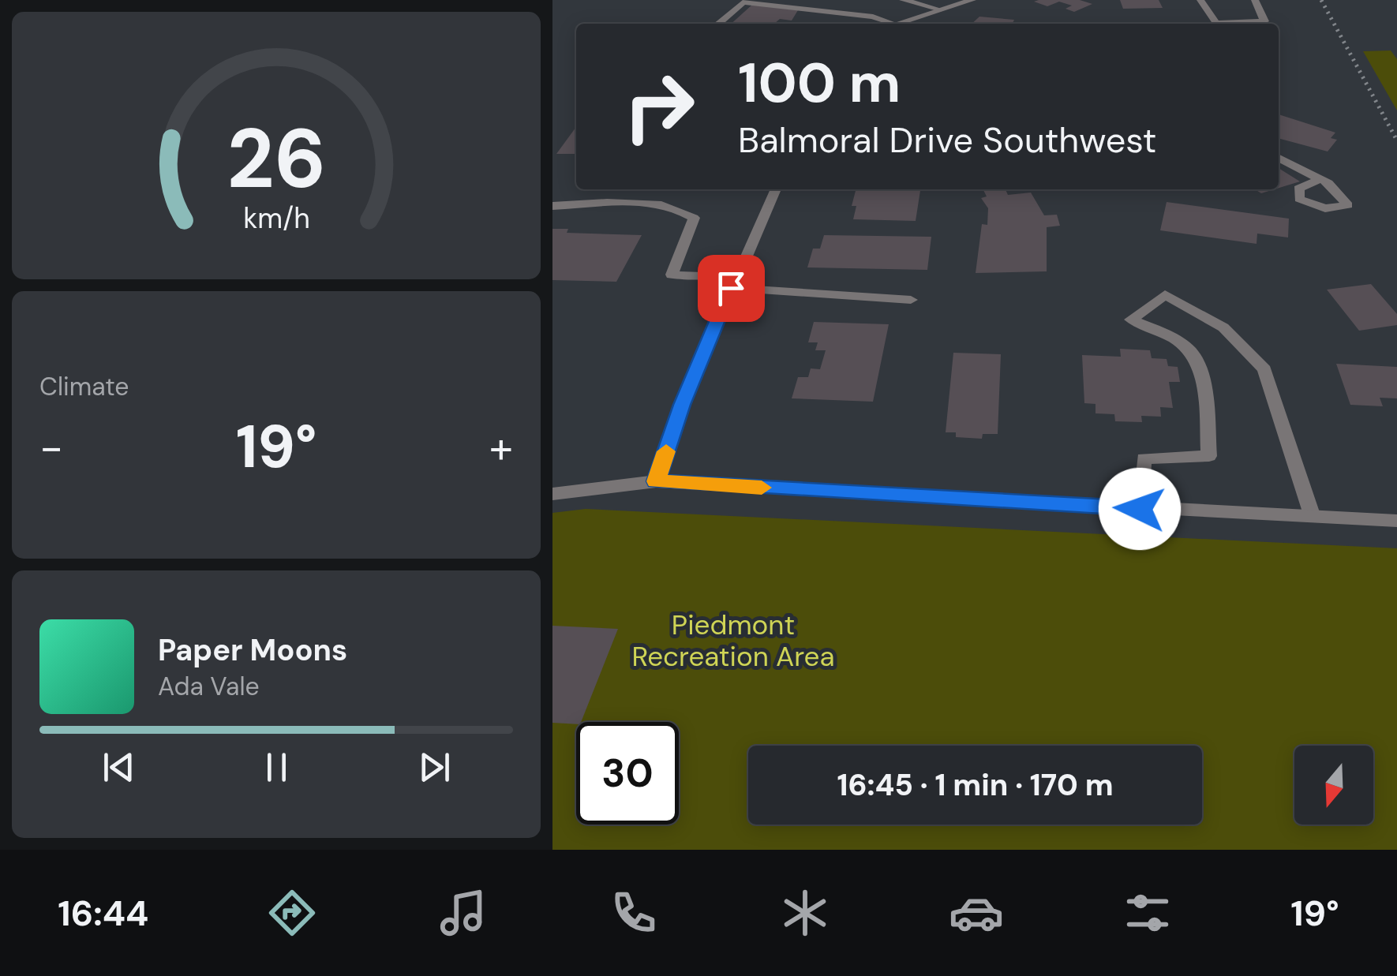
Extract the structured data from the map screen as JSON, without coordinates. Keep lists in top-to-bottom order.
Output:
{
  "parks": ["Piedmont Recreation Area"],
  "north": "bottom",
  "page": {
    "turn": ["100 m", "Balmoral Drive Southwest"],
    "tile": "Climate",
    "heat": ["−", "19°", "+"],
    "song": ["Paper Moons", "Ada Vale"],
    "limit": "30",
    "trip": "16:45 · 1 min · 170 m",
    "tabs": ["16:44", "19°"],
    "gauge": ["26", "km/h"]
  }
}
